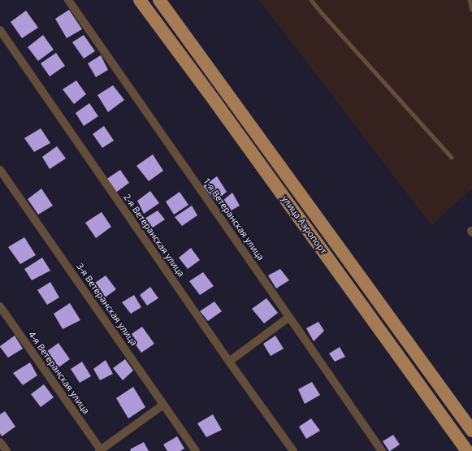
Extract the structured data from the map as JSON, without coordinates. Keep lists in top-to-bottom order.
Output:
{
  "streets": {
    "main road": ["улица Аэропорт"],
    "street": [
      "1-я Ветеранская улица",
      "2-я Ветеранская улица",
      "3-я Ветеранская улица",
      "4-я Ветеранская улица"
    ]
  }
}
